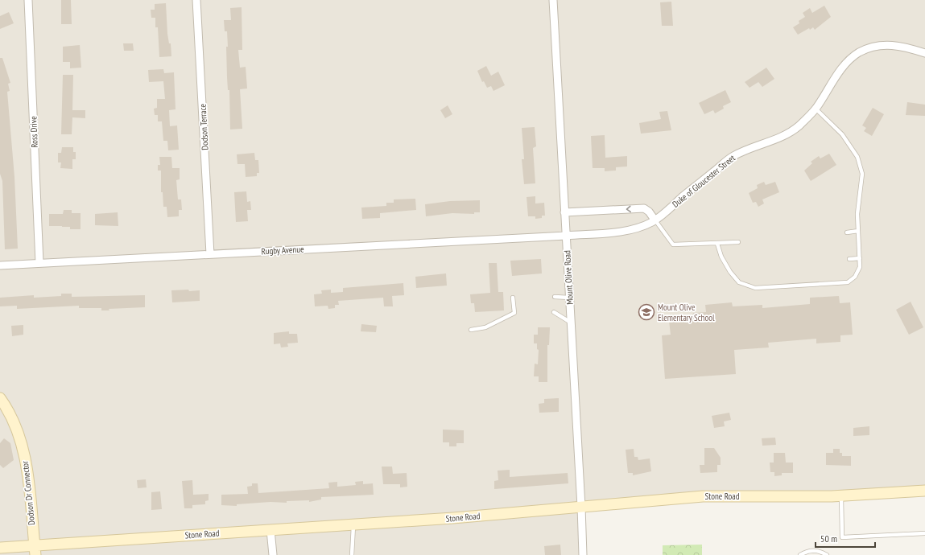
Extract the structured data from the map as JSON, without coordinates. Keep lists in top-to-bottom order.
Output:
{
  "streets": {
    "street": [
      "Dodson Terrace",
      "Ross Drive",
      "Duke of Gloucester Street",
      "Rugby Avenue",
      "Mount Olive Road",
      "Dodson Dr Connector",
      "Stone Road"
    ]
  },
  "crossings": [
    ["Dodson Terrace", "Rugby Avenue"],
    ["Ross Drive", "Rugby Avenue"],
    ["Duke of Gloucester Street", "Rugby Avenue"],
    ["Duke of Gloucester Street", "Mount Olive Road"],
    ["Rugby Avenue", "Mount Olive Road"],
    ["Mount Olive Road", "Stone Road"],
    ["Dodson Dr Connector", "Stone Road"]
  ],
  "places": {
    "school or university": ["Mount Olive Elementary School"]
  },
  "scale_bar": "50 m"
}
